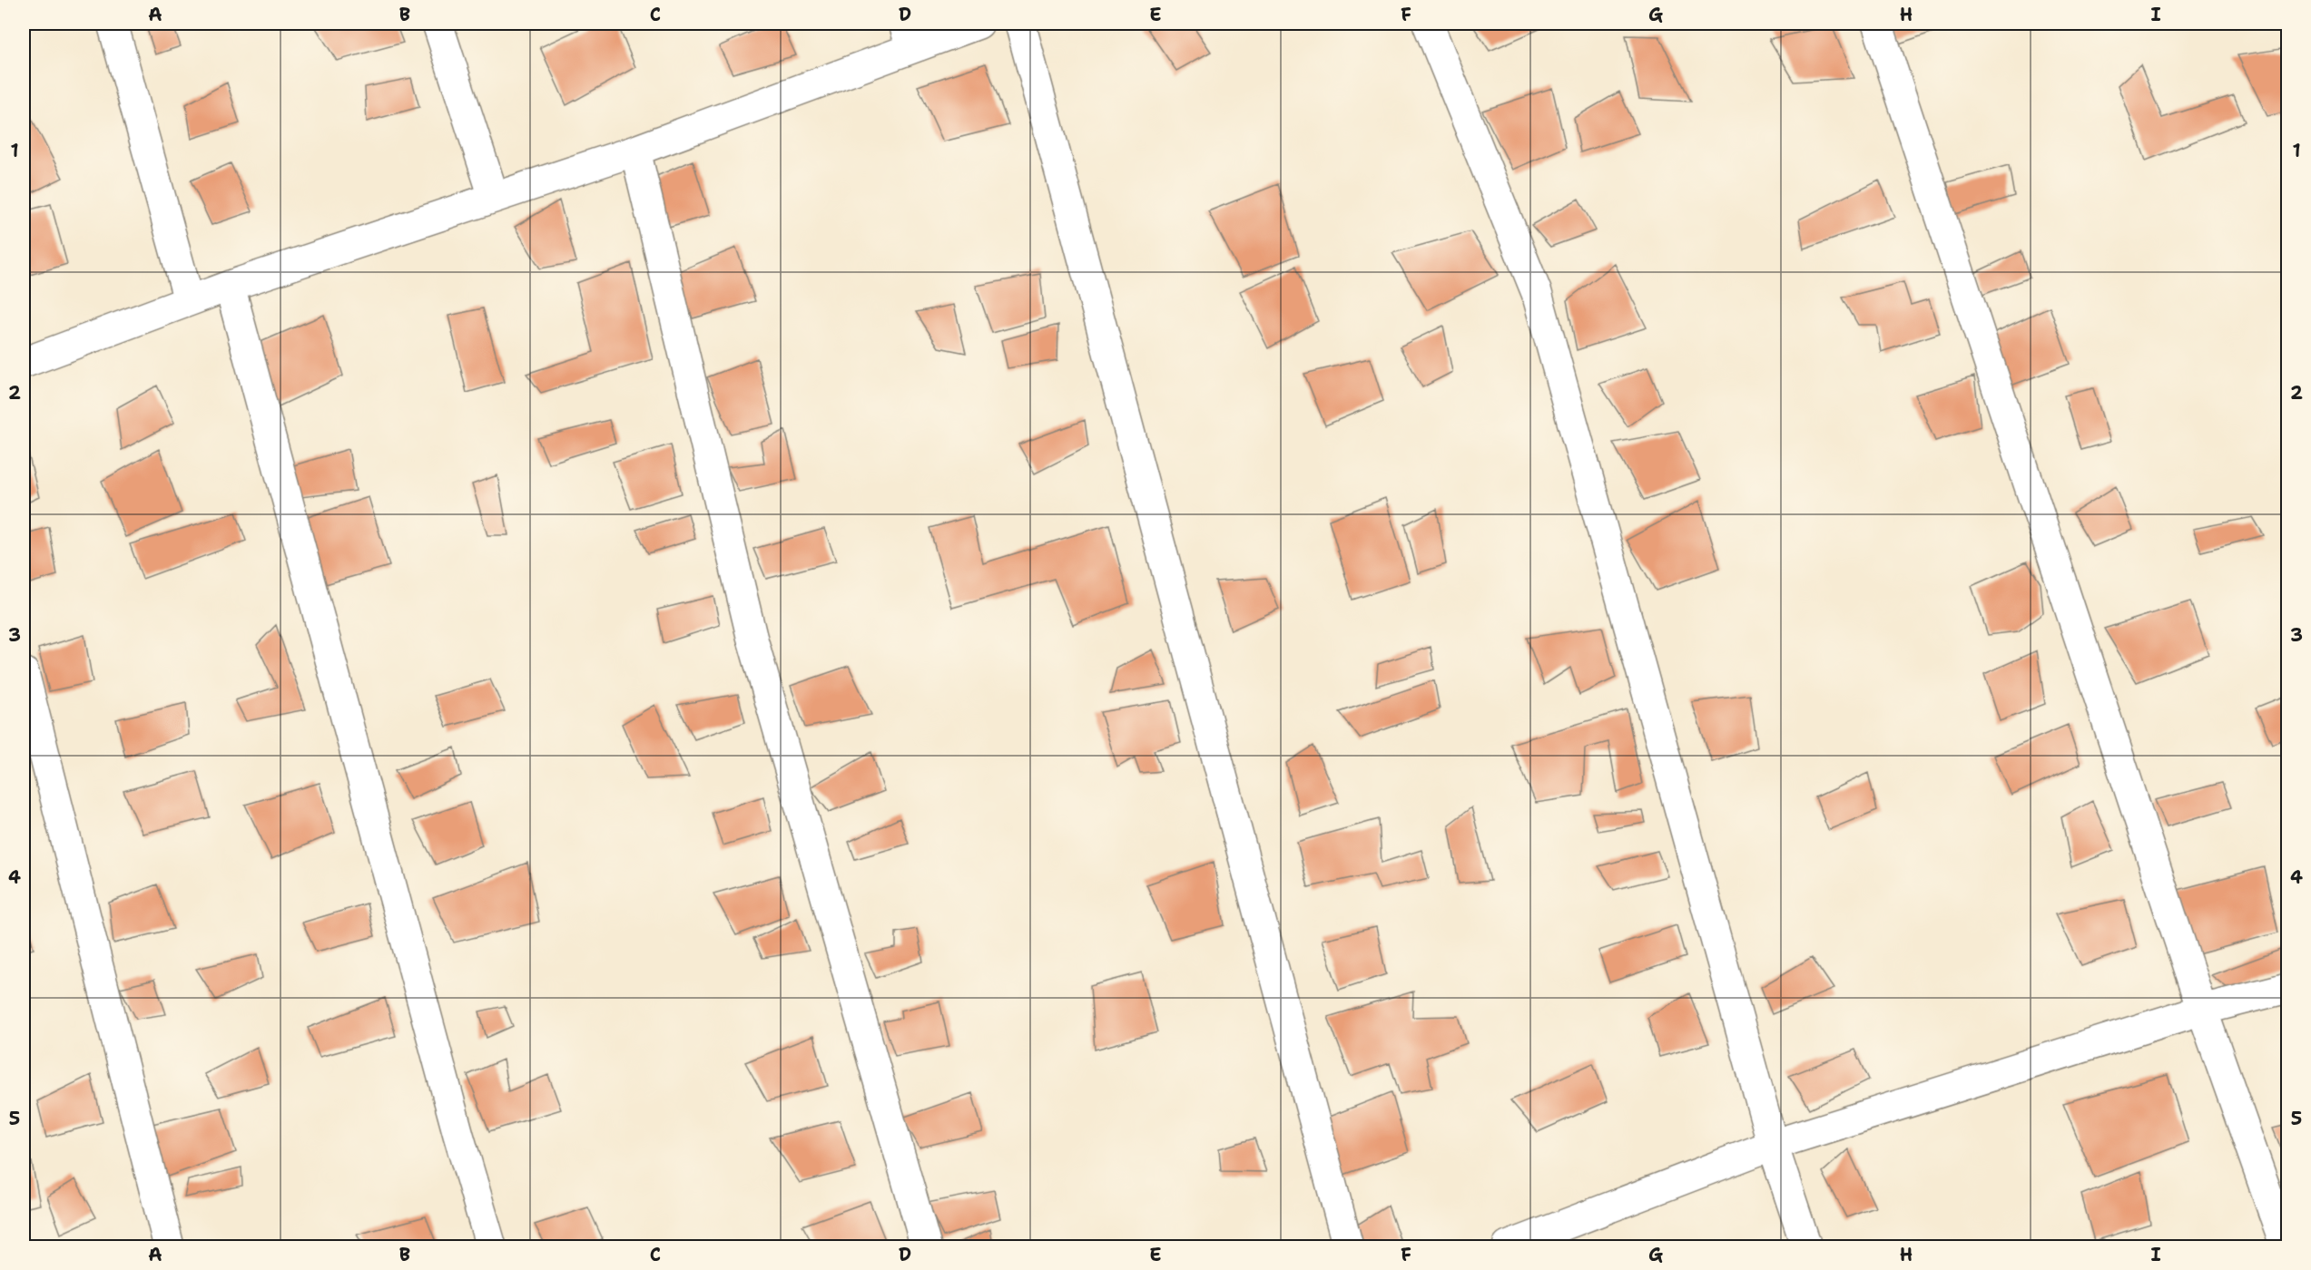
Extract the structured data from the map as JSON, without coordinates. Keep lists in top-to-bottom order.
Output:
{
  "grid": {
    "columns": [
      "A",
      "B",
      "C",
      "D",
      "E",
      "F",
      "G",
      "H",
      "I"
    ],
    "rows": [
      "1",
      "2",
      "3",
      "4",
      "5"
    ]
  }
}
